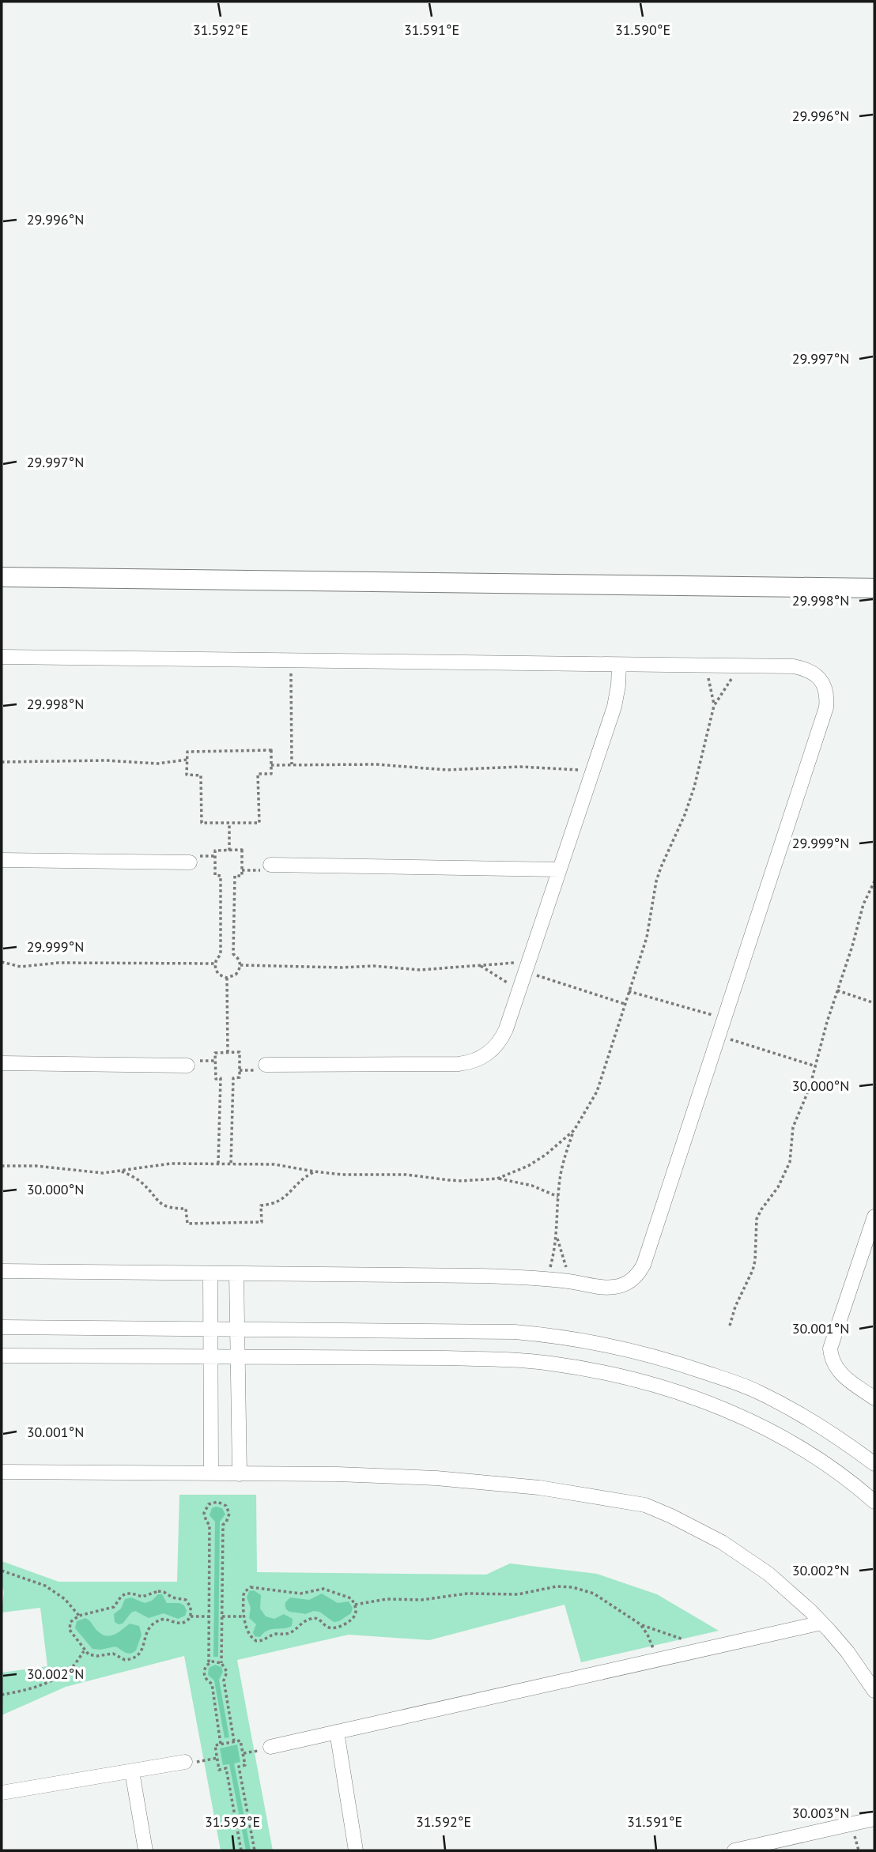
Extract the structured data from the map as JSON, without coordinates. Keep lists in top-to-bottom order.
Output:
{
  "coordinates": [
    "31.592°E",
    "31.591°E",
    "31.590°E",
    "29.996°N",
    "29.997°N",
    "29.998°N",
    "29.999°N",
    "30.000°N",
    "30.001°N",
    "30.002°N",
    "30.003°N",
    "31.593°E"
  ]
}
